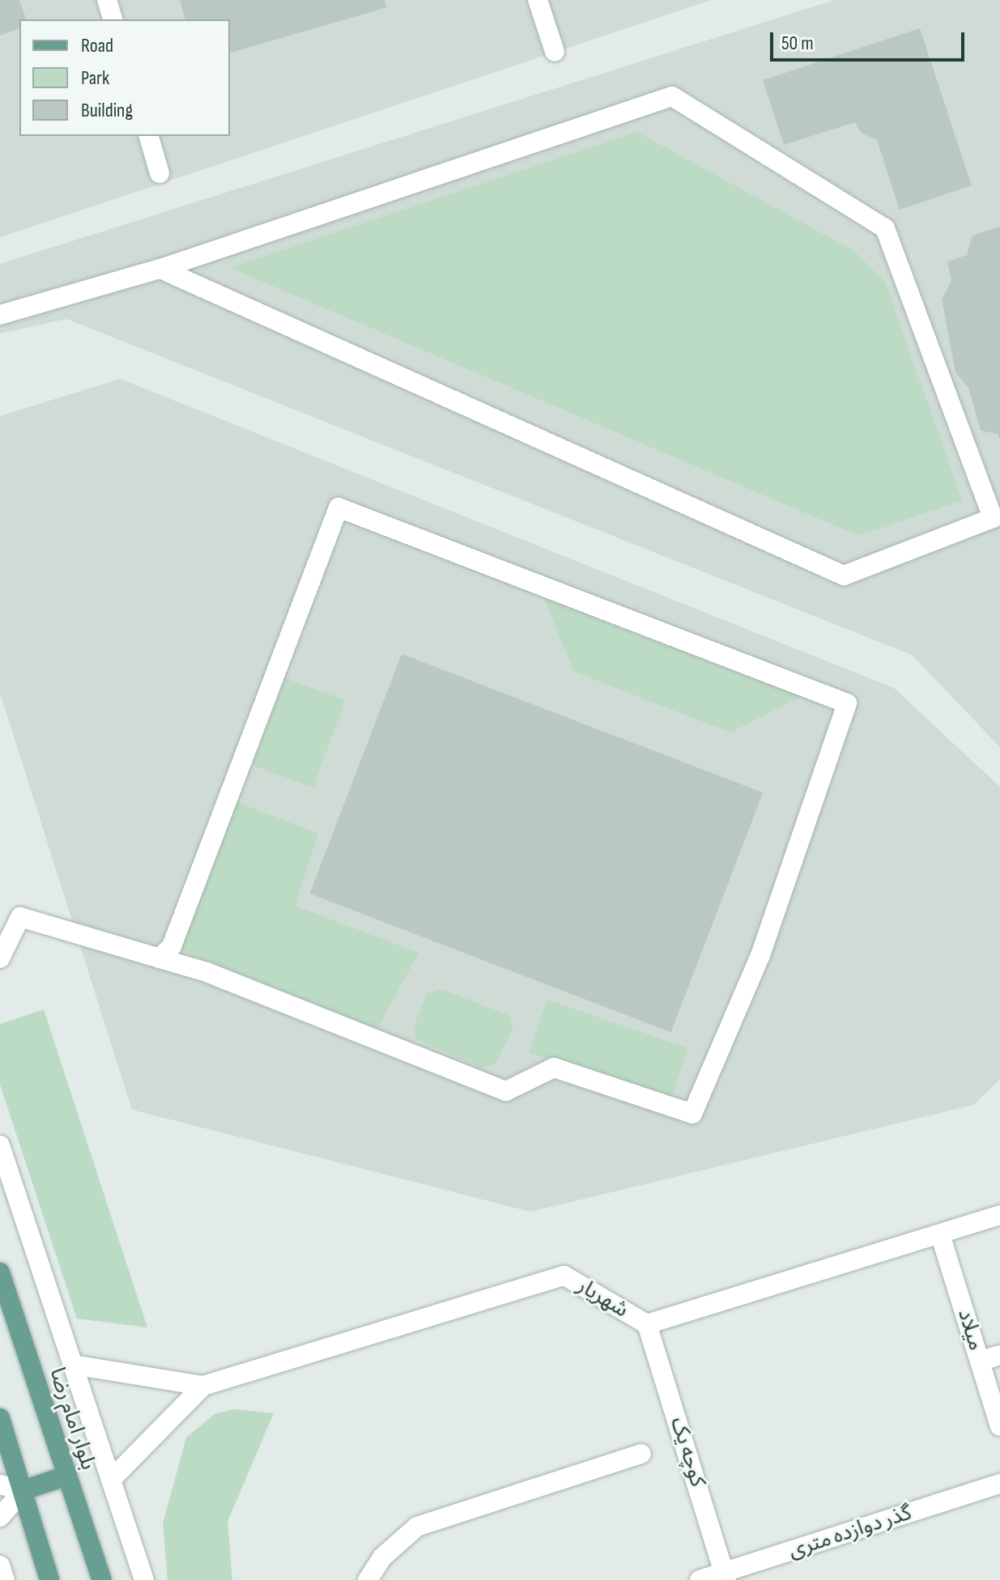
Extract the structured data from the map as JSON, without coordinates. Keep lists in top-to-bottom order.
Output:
{
  "streets": {
    "main road": ["بلوار امام رضا"],
    "street": [
      "شهریار",
      "میلاد",
      "کوچه یک",
      "گذر دوازده متری"
    ]
  },
  "crossings": [
    ["شهریار", "میلاد"],
    ["شهریار", "کوچه یک"],
    ["کوچه یک", "گذر دوازده متری"]
  ],
  "legend": ["Road", "Park", "Building"],
  "scale_bar": "50 m"
}
